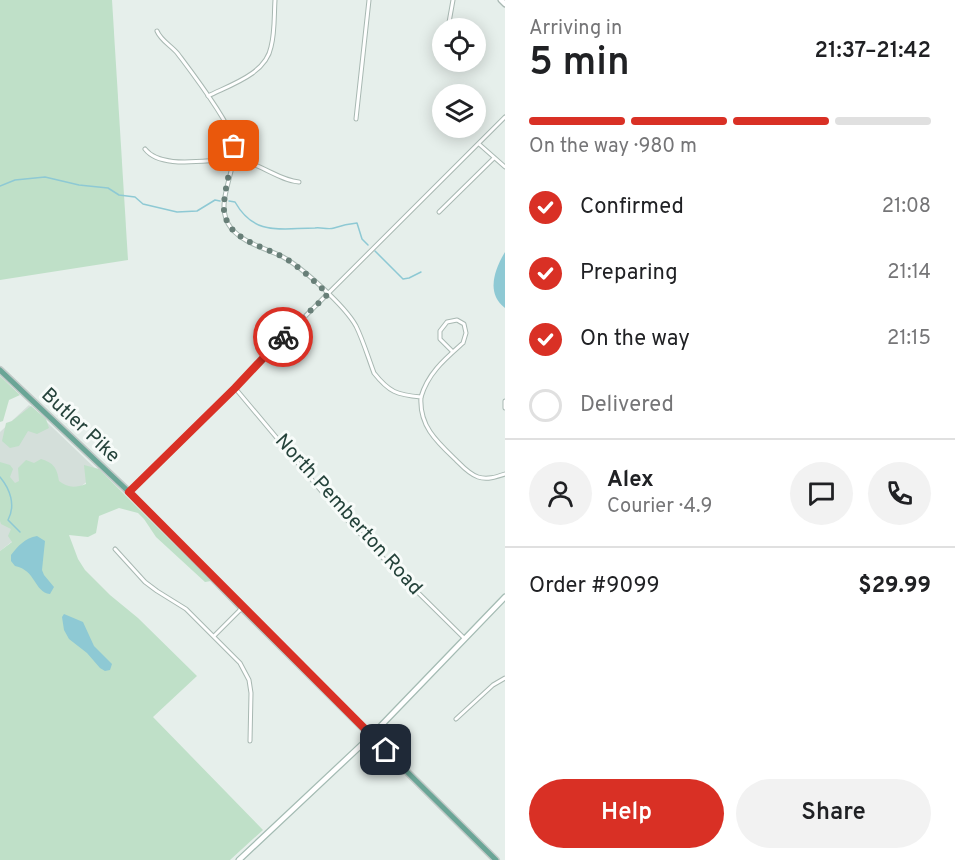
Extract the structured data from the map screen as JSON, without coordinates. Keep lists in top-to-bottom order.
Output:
{
  "streets": {
    "main road": ["Butler Pike"],
    "street": ["North Pemberton Road"]
  },
  "page": {
    "heading": ["5 min", "Arriving in", "21:37–21:42"],
    "panel": [
      "Alex",
      "Courier · 4.9",
      "Order #9099",
      "$29.99"
    ],
    "bar": "On the way · 980 m",
    "list": [
      ["Confirmed", "21:08"],
      ["Preparing", "21:14"],
      ["On the way", "21:15"],
      "Delivered"
    ],
    "buttons": ["Help", "Share"]
  }
}
